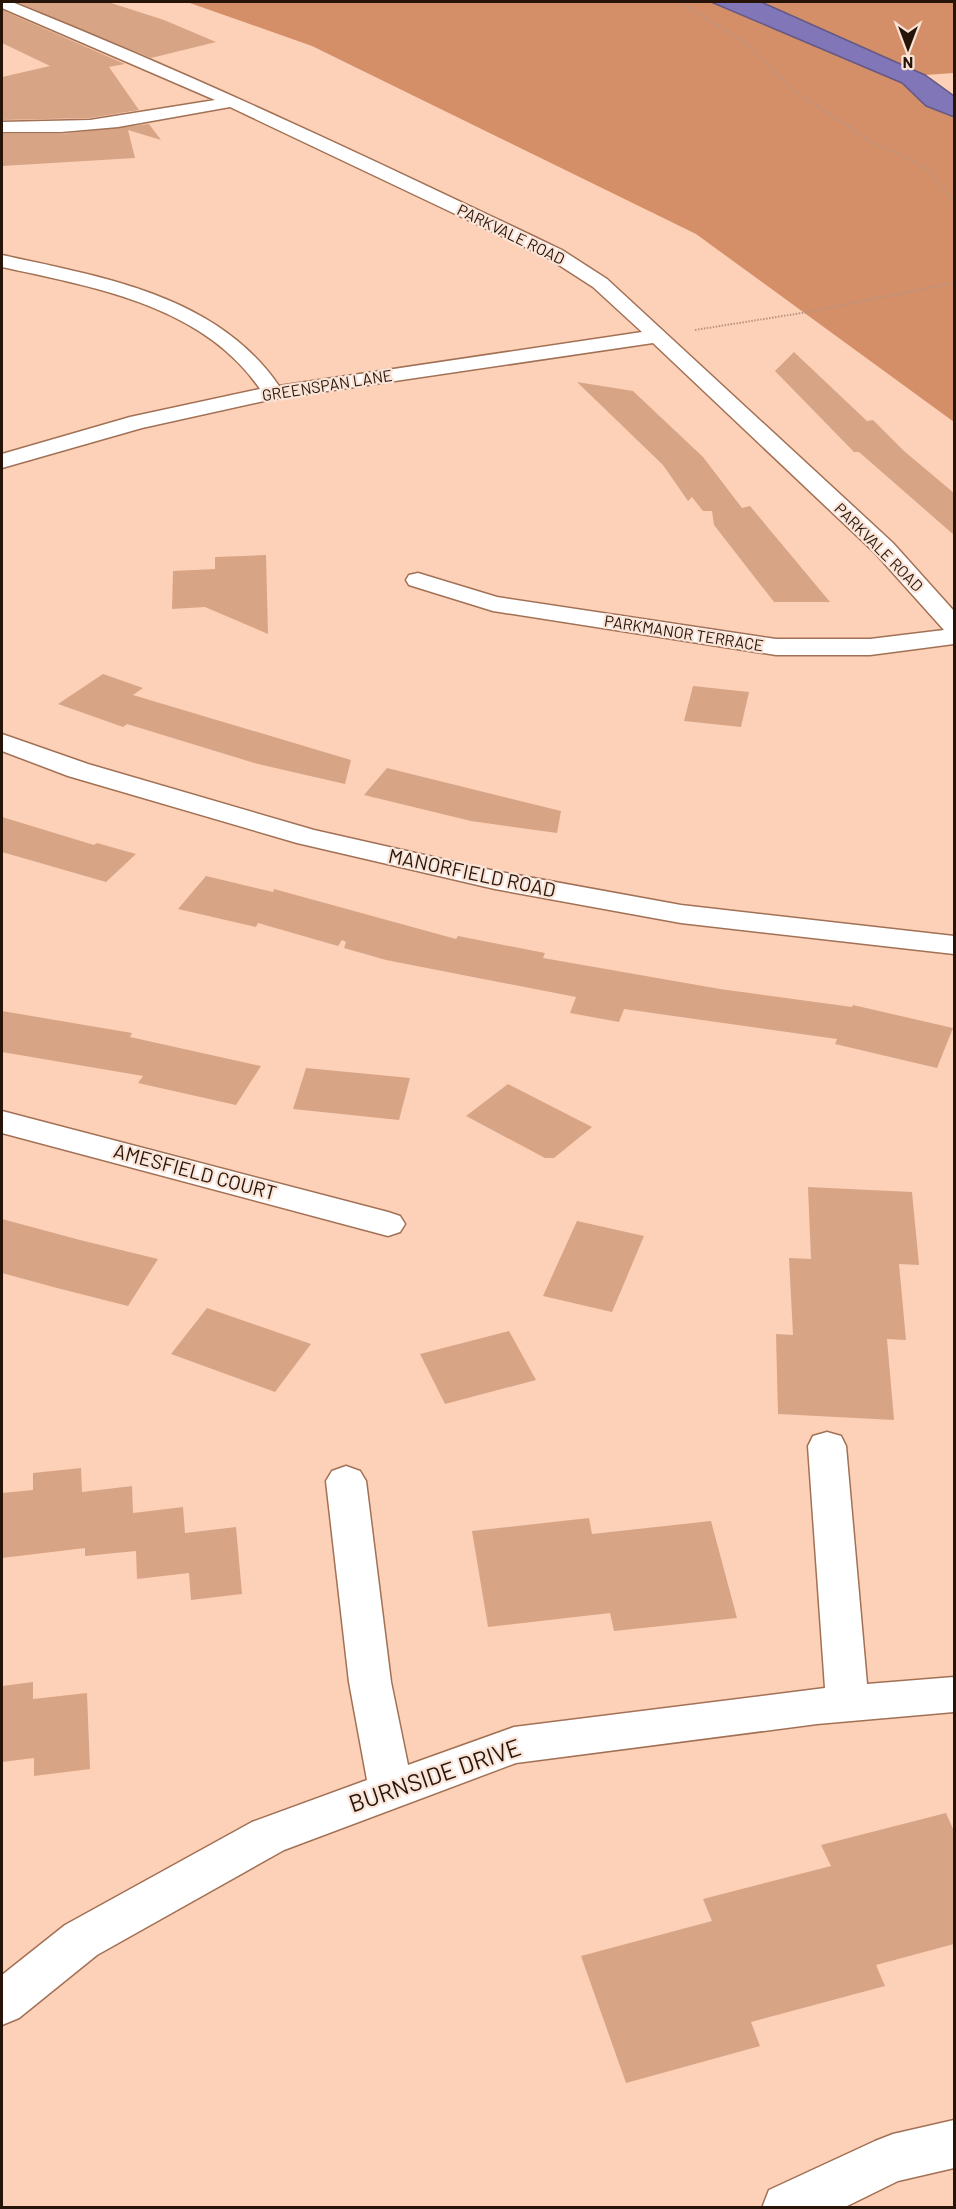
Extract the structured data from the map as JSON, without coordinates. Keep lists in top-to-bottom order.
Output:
{
  "streets": {
    "street": [
      "PARKVALE ROAD",
      "GREENSPAN LANE",
      "PARKMANOR TERRACE",
      "MANORFIELD ROAD",
      "AMESFIELD COURT",
      "BURNSIDE DRIVE"
    ]
  },
  "crossings": [
    ["PARKVALE ROAD", "GREENSPAN LANE"]
  ],
  "north": "bottom"
}
